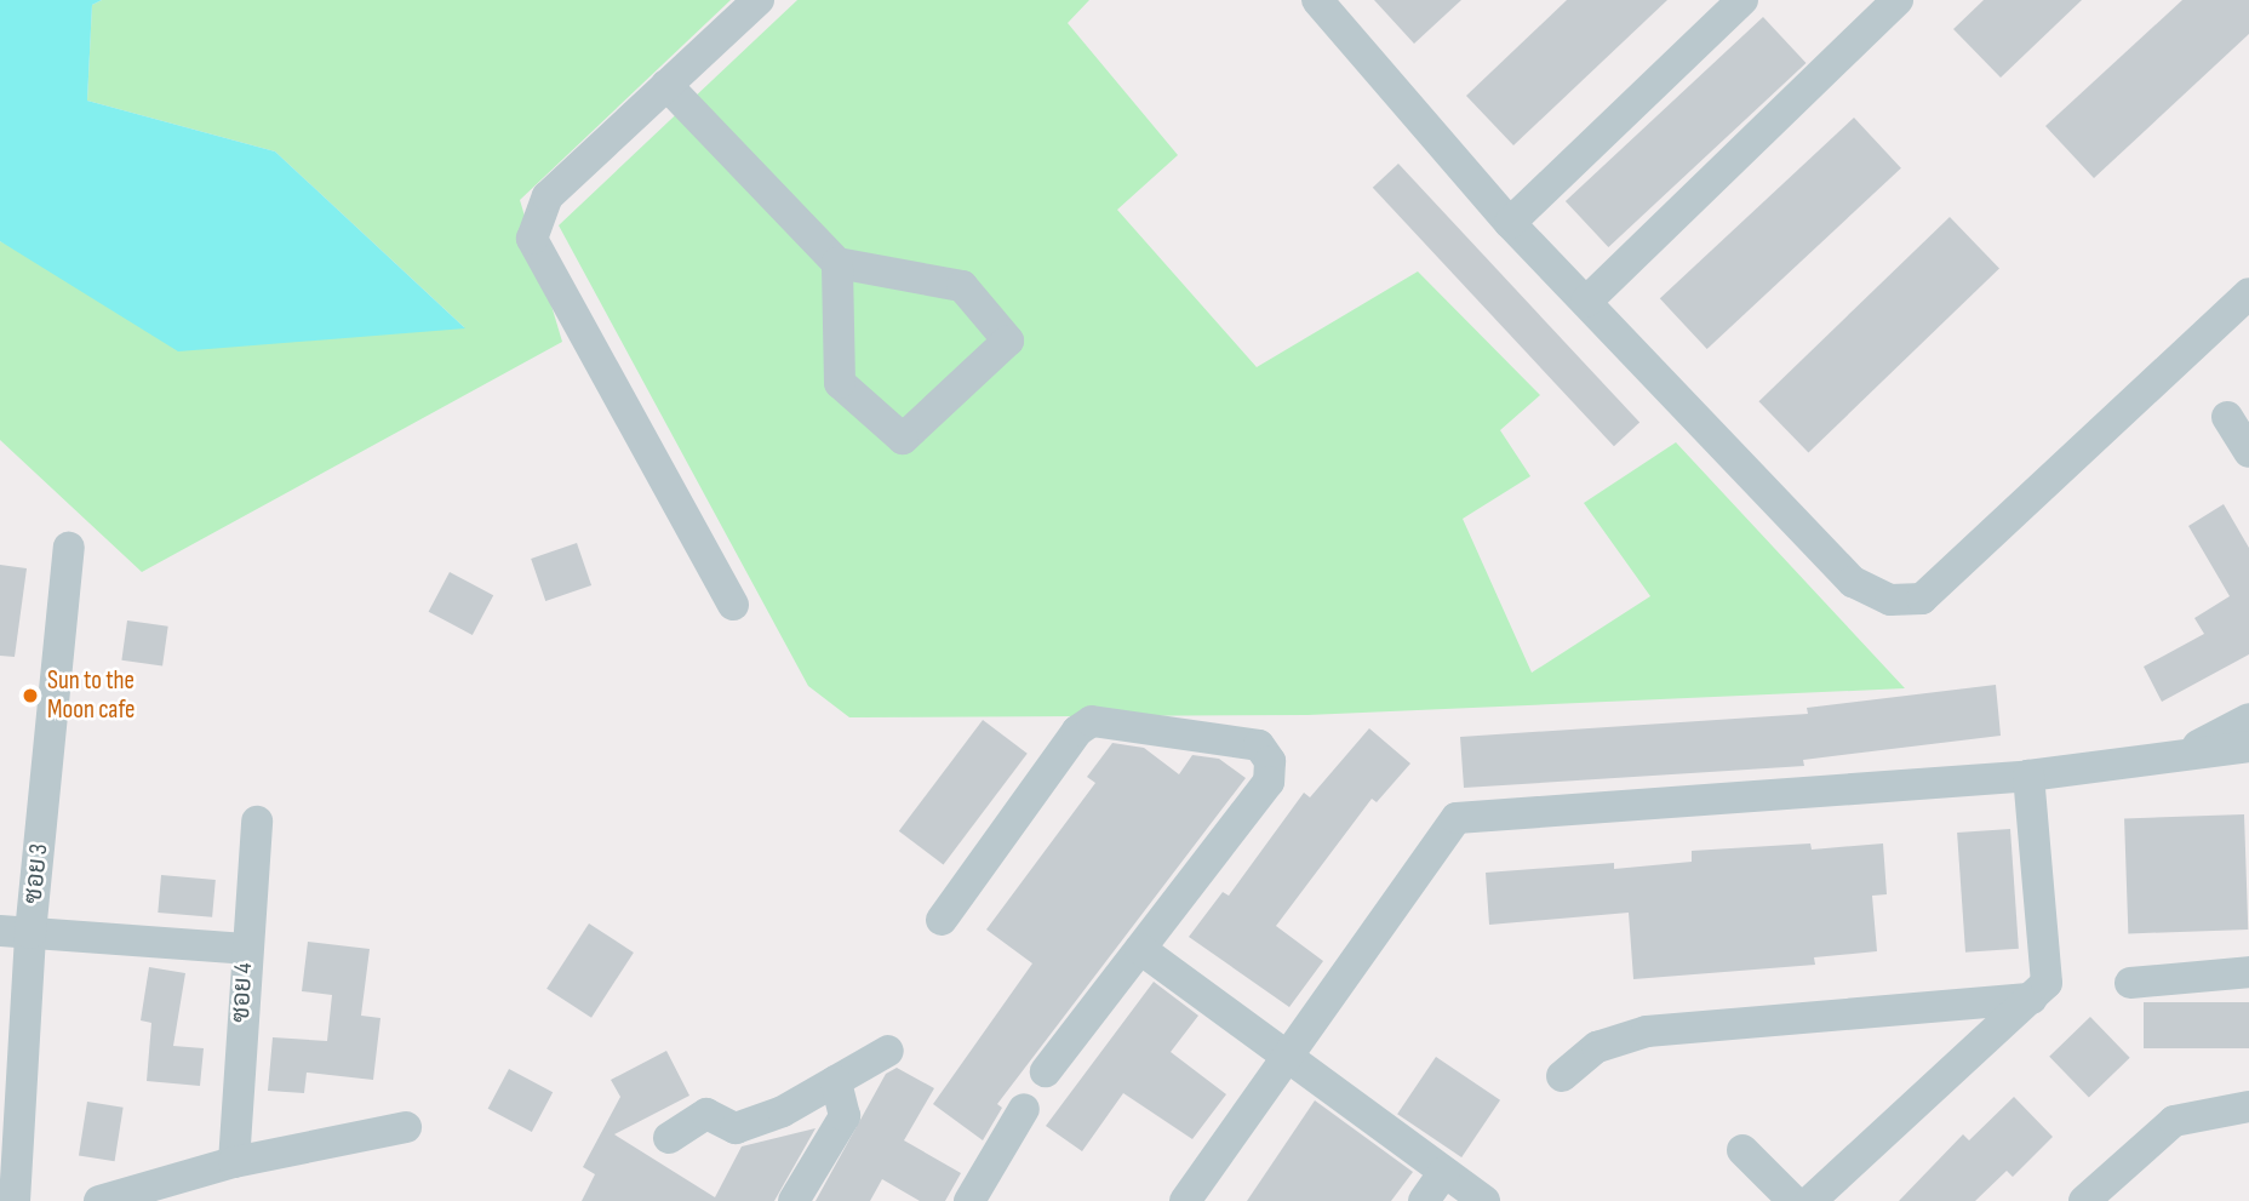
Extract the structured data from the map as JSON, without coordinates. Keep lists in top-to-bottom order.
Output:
{
  "streets": {
    "street": ["ซอย 3", "ซอย 4"]
  },
  "places": ["Sun to the Moon cafe"]
}
